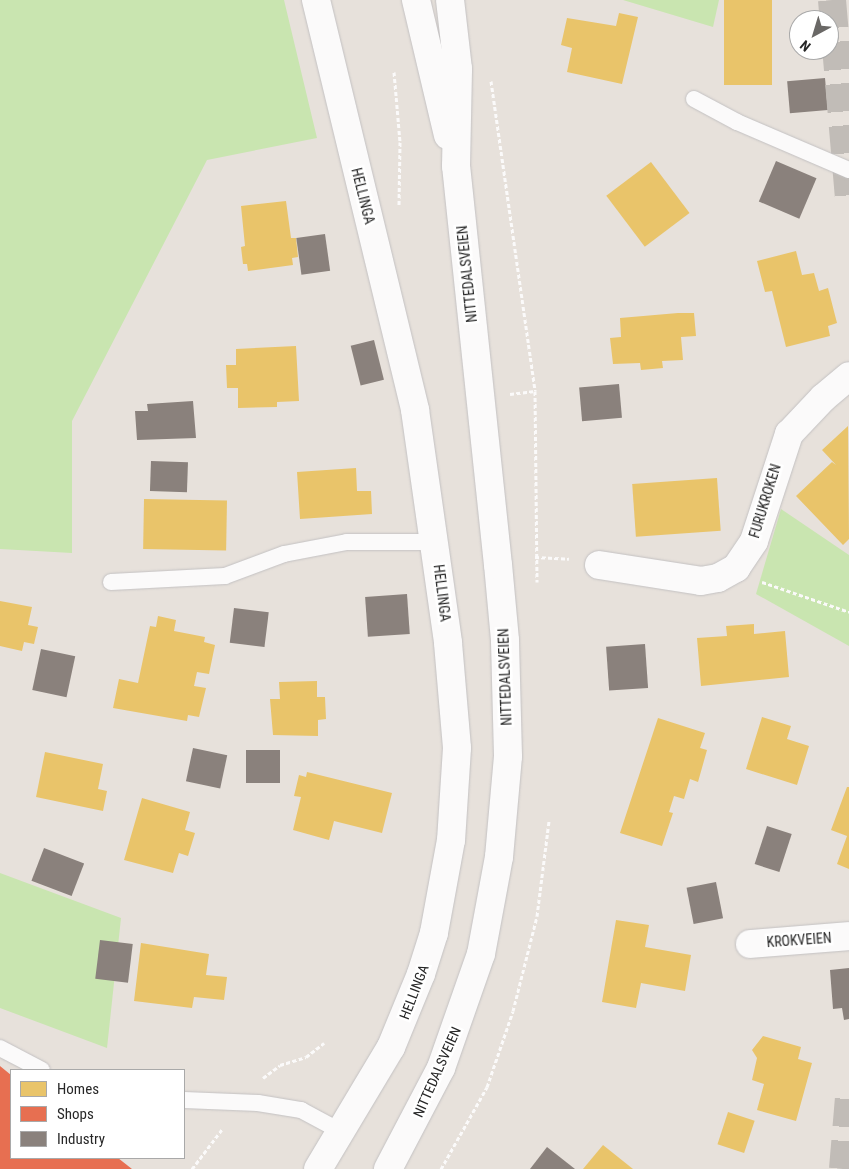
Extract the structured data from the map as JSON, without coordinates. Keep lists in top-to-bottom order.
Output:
{
  "streets": {
    "street": [
      "HELLINGA",
      "NITTEDALSVEIEN",
      "FURUKROKEN",
      "KROKVEIEN"
    ]
  },
  "legend": ["Homes", "Shops", "Industry"],
  "north": "bottom left"
}
